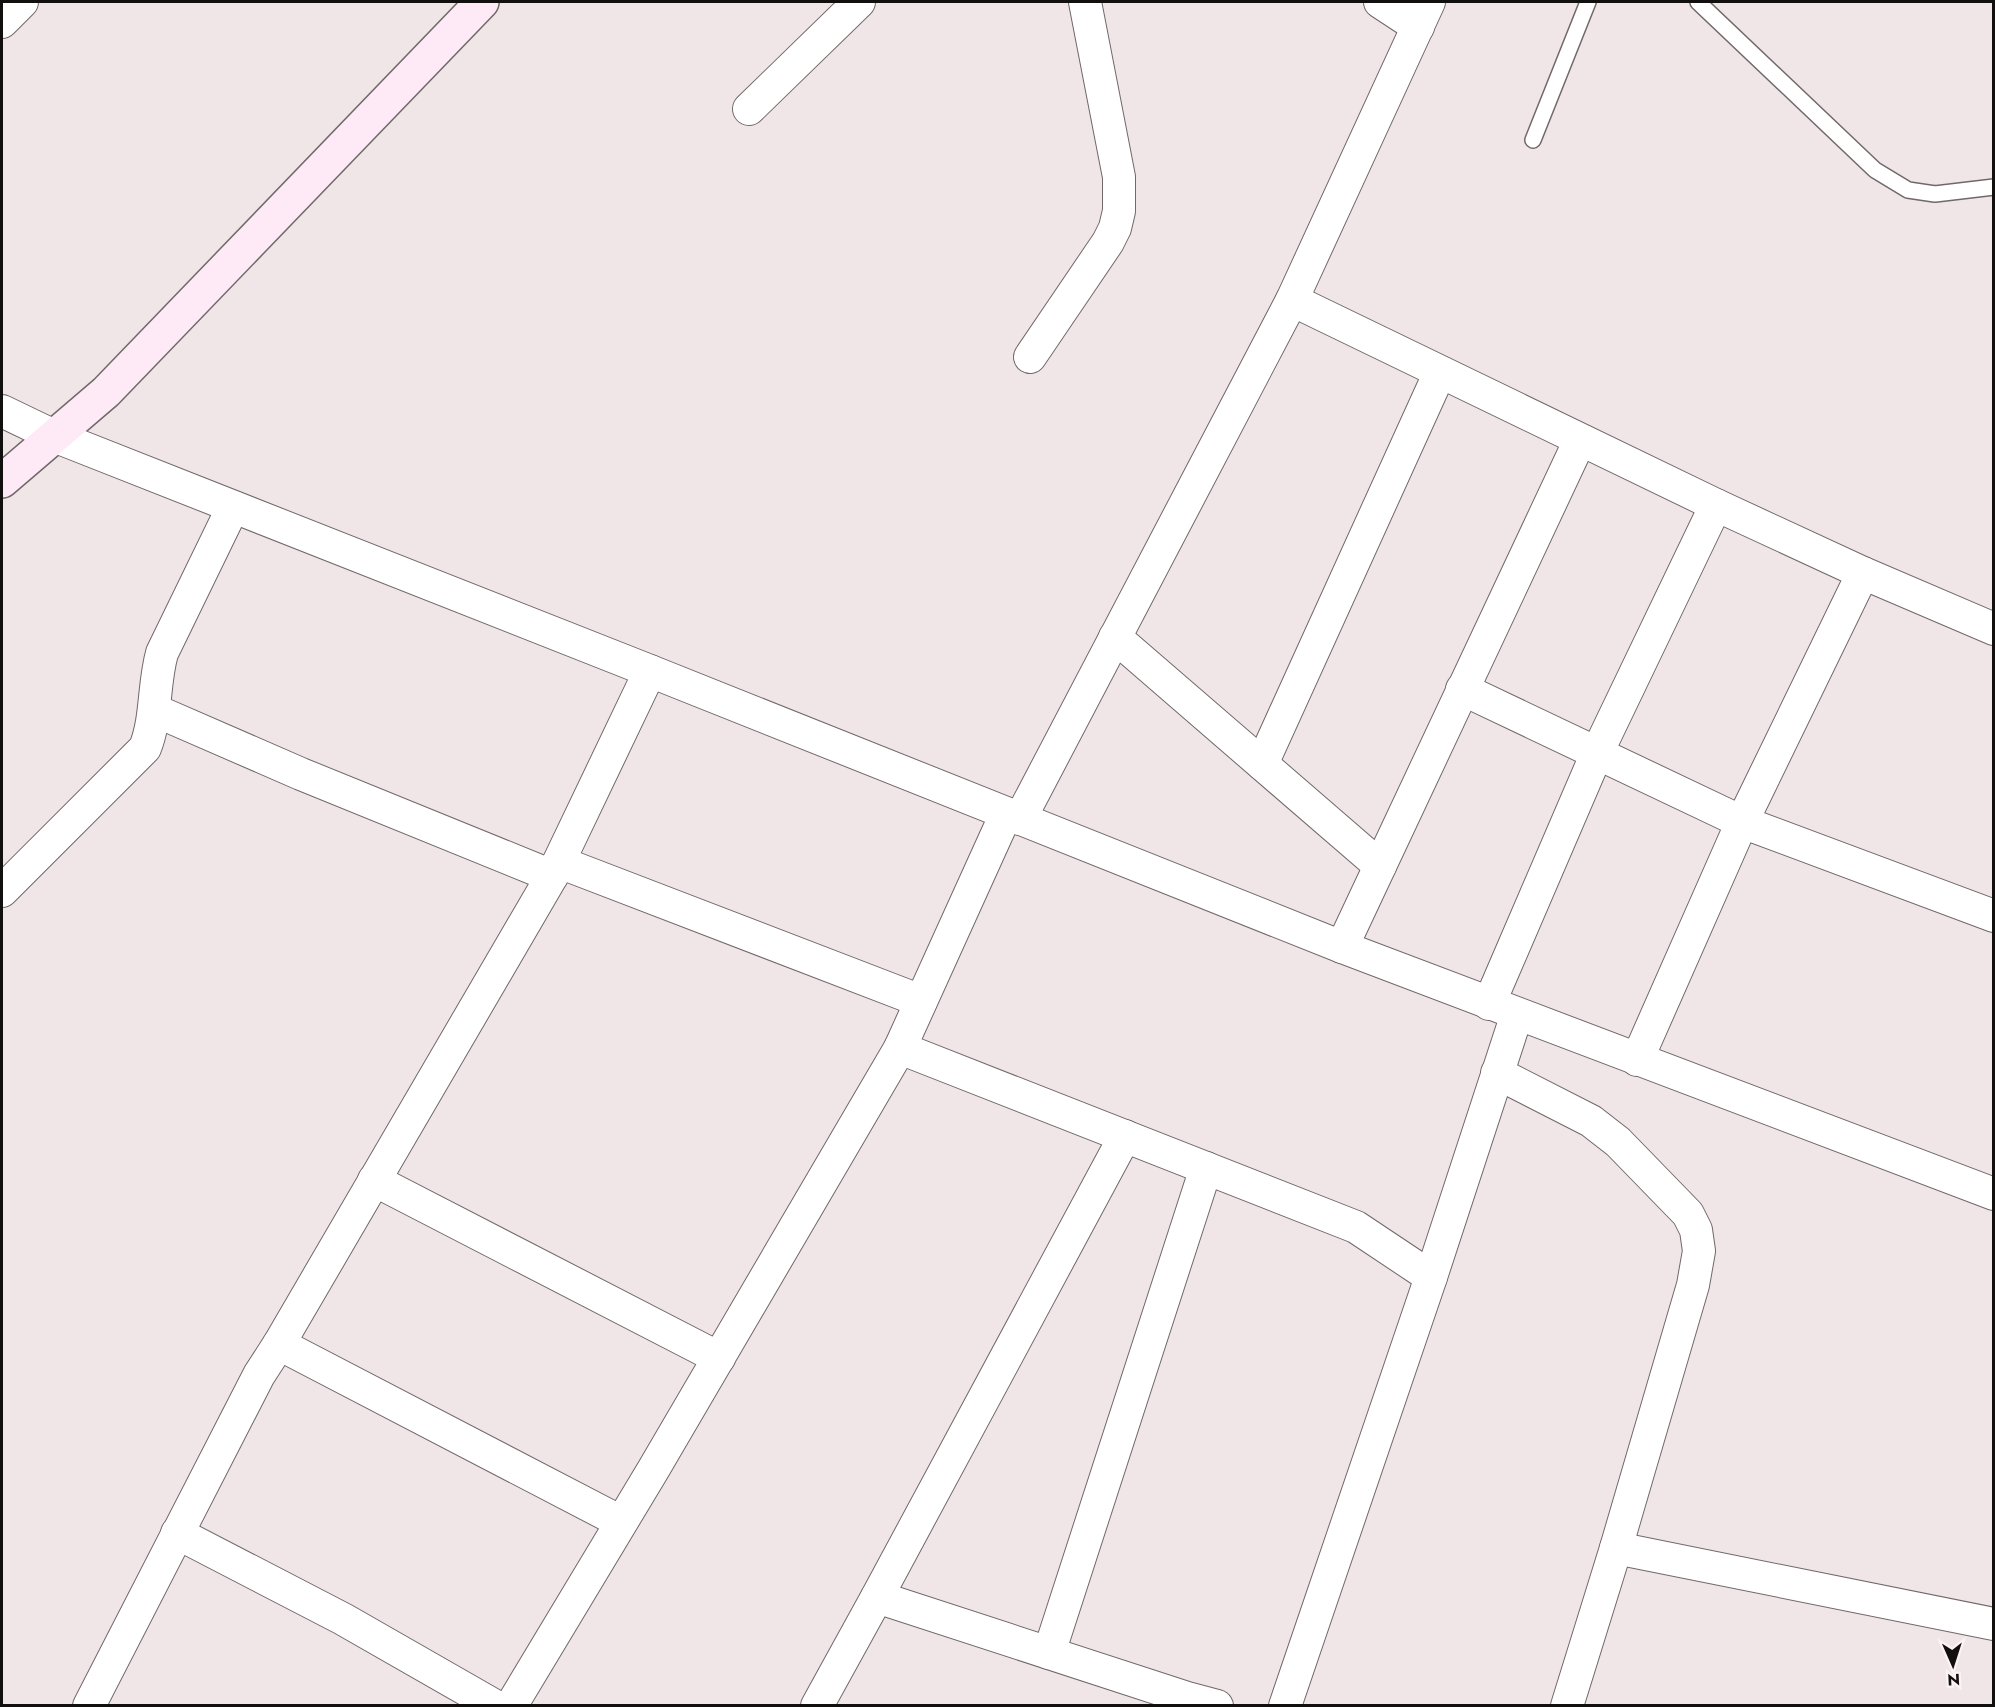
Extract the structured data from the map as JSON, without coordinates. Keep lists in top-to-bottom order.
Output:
{
  "north": "bottom"
}
